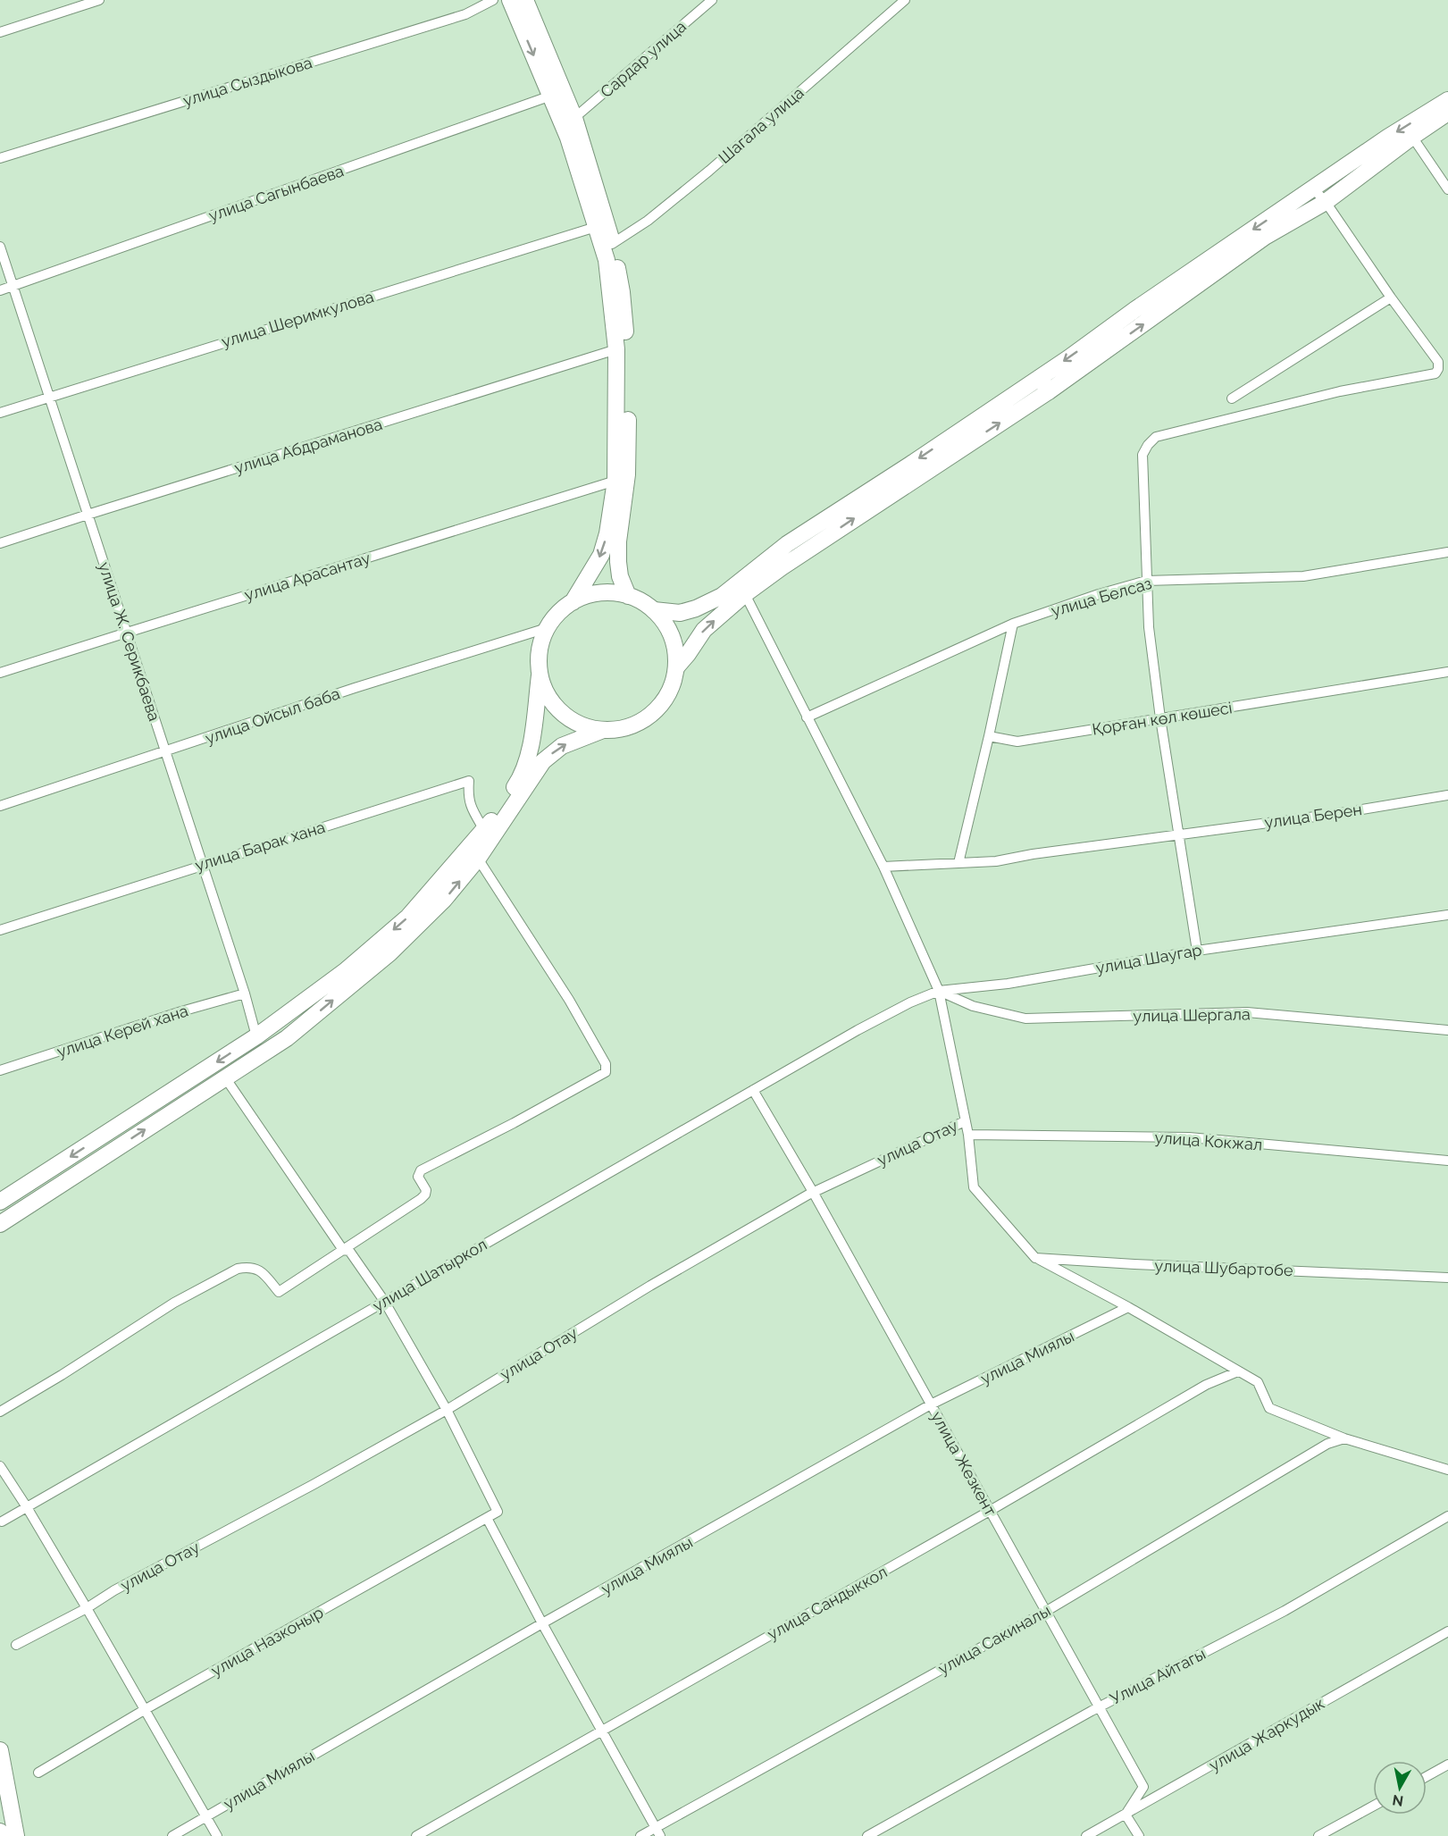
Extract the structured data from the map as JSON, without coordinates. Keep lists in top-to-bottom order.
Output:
{
  "streets": {
    "street": [
      "Сардар улица",
      "улица Сыздыкова",
      "Шагала улица",
      "улица Сагынбаева",
      "улица Шеримкулова",
      "улица Абдраманова",
      "улица Арасантау",
      "улица Белсаз",
      "улица Ж. Серикбаева",
      "улица Ойсыл баба",
      "Қорған көл көшесі",
      "улица Берен",
      "улица Барак хана",
      "улица Шаугар",
      "улица Шергала",
      "улица Керей хана",
      "улица Кокжал",
      "улица Отау",
      "улица Шубартобе",
      "улица Шатыркол",
      "улица Миялы",
      "улица Жезкент",
      "улица Сандыккол",
      "улица Сакиналы",
      "улица Назконыр",
      "Улица Айтагы",
      "улица Жаркудык"
    ]
  },
  "crossings": [
    ["улица Сагынбаева", "улица Ж. Серикбаева"],
    ["улица Шеримкулова", "улица Ж. Серикбаева"],
    ["улица Абдраманова", "улица Ж. Серикбаева"],
    ["улица Арасантау", "улица Ж. Серикбаева"],
    ["улица Ж. Серикбаева", "улица Ойсыл баба"],
    ["улица Ж. Серикбаева", "улица Барак хана"],
    ["улица Ж. Серикбаева", "улица Керей хана"],
    ["улица Шаугар", "улица Шергала"],
    ["улица Шаугар", "улица Шатыркол"],
    ["улица Отау", "улица Жезкент"],
    ["улица Отау", "улица Назконыр"],
    ["улица Шатыркол", "улица Жезкент"],
    ["улица Миялы", "улица Жезкент"],
    ["улица Жезкент", "улица Сандыккол"],
    ["улица Жезкент", "улица Сакиналы"],
    ["улица Жезкент", "Улица Айтагы"],
    ["улица Жезкент", "улица Жаркудык"]
  ],
  "north": "bottom"
}
